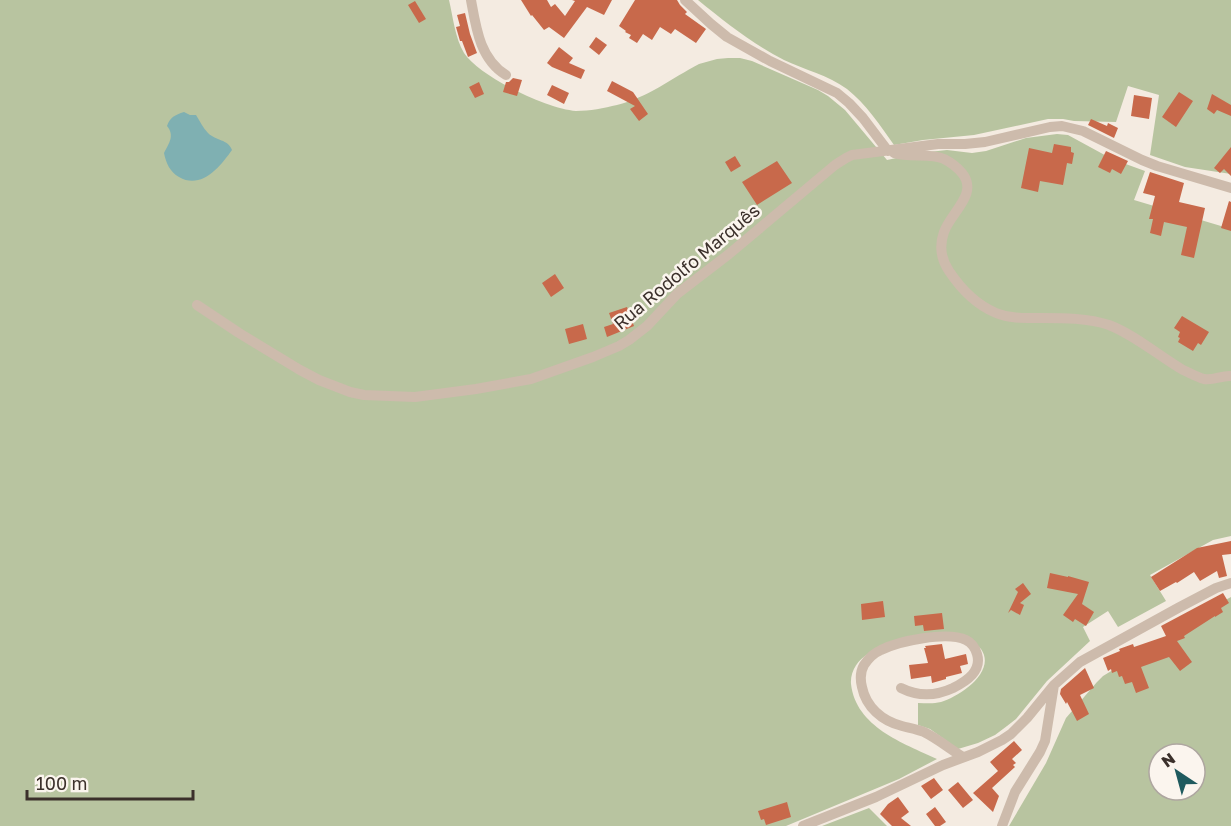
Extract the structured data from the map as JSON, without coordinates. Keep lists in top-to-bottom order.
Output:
{
  "streets": {
    "street": ["Rua Rodolfo Marquês"]
  },
  "scale_bar": "100 m",
  "north": "top left"
}
